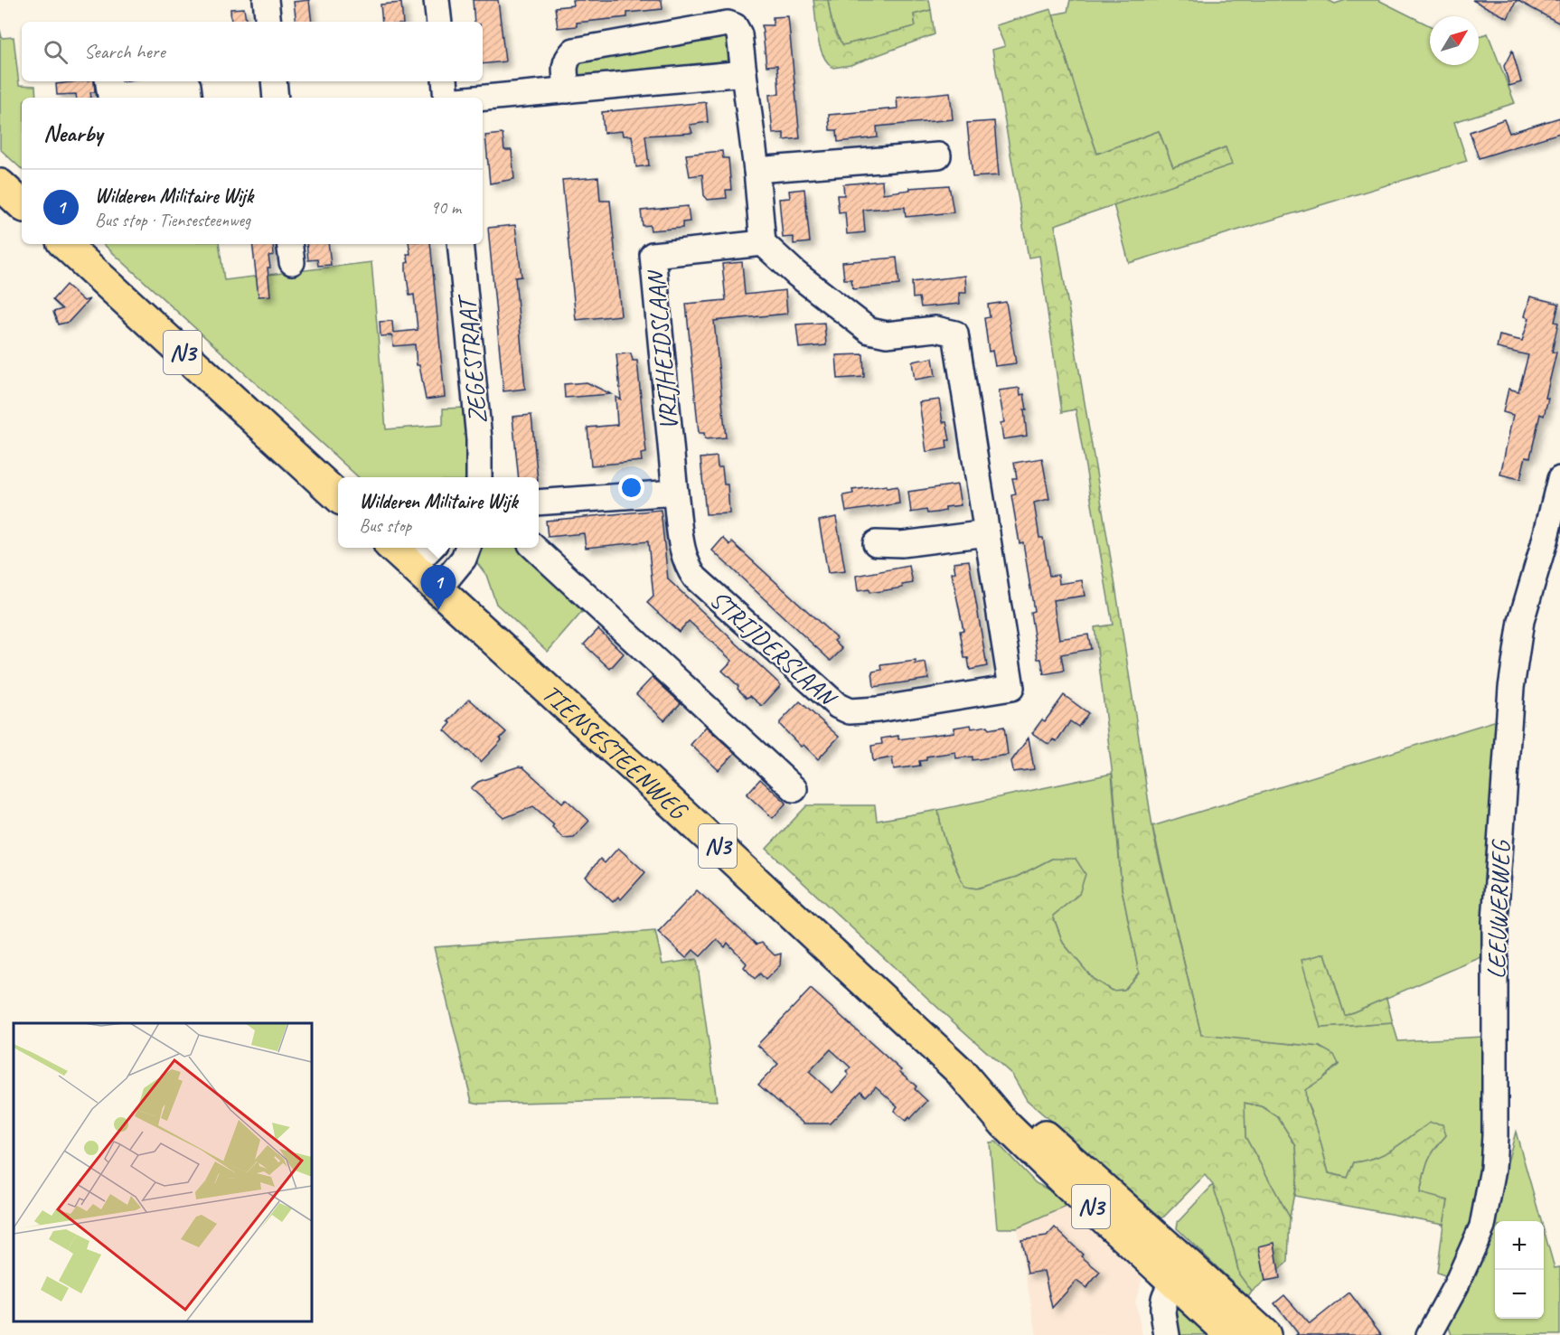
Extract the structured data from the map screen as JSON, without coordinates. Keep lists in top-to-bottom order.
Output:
{
  "streets": {
    "main road": ["N3", "TIENSESTEENWEG"],
    "street": [
      "VRIJHEIDSLAAN",
      "ZEGESTRAAT",
      "STRIJDERSLAAN",
      "LEEUWERWEG"
    ]
  },
  "crossings": [
    ["VRIJHEIDSLAAN", "STRIJDERSLAAN"]
  ],
  "north": "top right",
  "page": {
    "search": "Search here",
    "heading": "Nearby",
    "list": [
      {
        "mark": "1",
        "name": "Wilderen Militaire Wijk",
        "note": "Bus stop · Tiensesteenweg",
        "value": "90 m"
      }
    ],
    "popup": ["Wilderen Militaire Wijk", "Bus stop"],
    "pins": "1",
    "map_buttons": ["+", "−"]
  }
}
